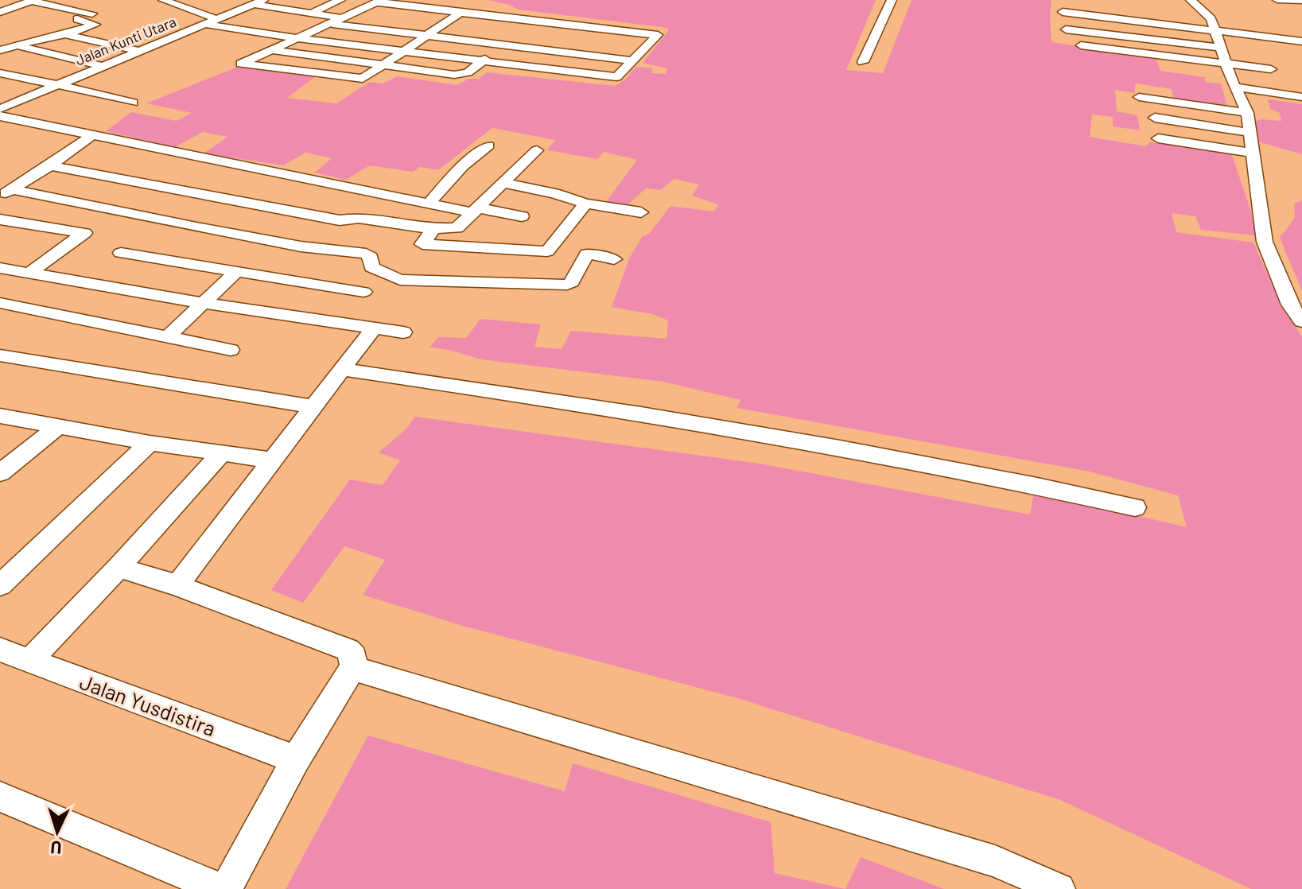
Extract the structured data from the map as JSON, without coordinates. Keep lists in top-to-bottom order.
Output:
{
  "streets": {
    "street": ["Jalan Kunti Utara", "Jalan Yusdistira"]
  },
  "north": "bottom"
}
